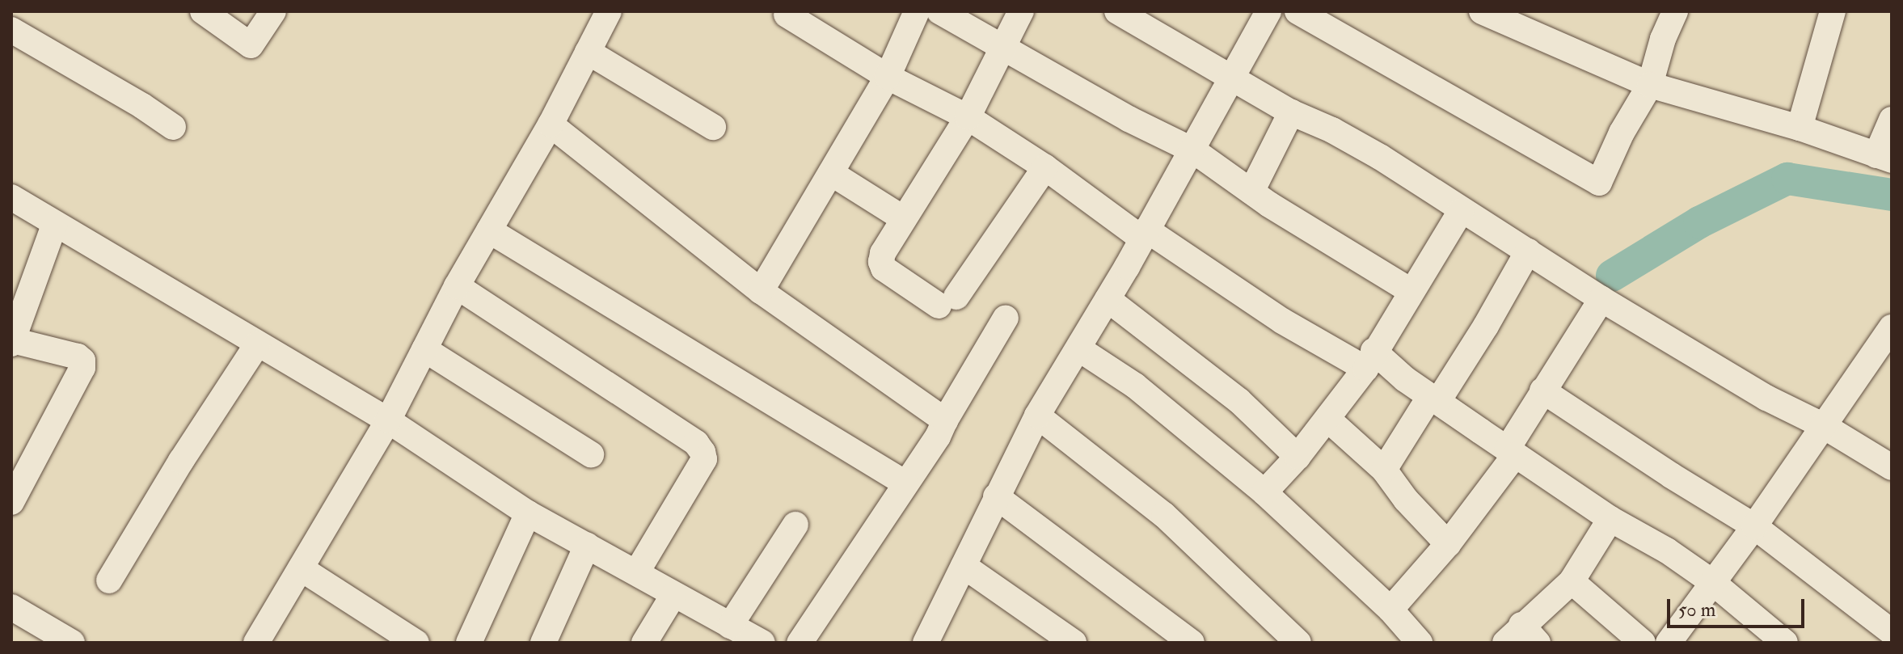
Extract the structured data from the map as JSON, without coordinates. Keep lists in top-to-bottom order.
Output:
{
  "scale_bar": "50 m"
}
